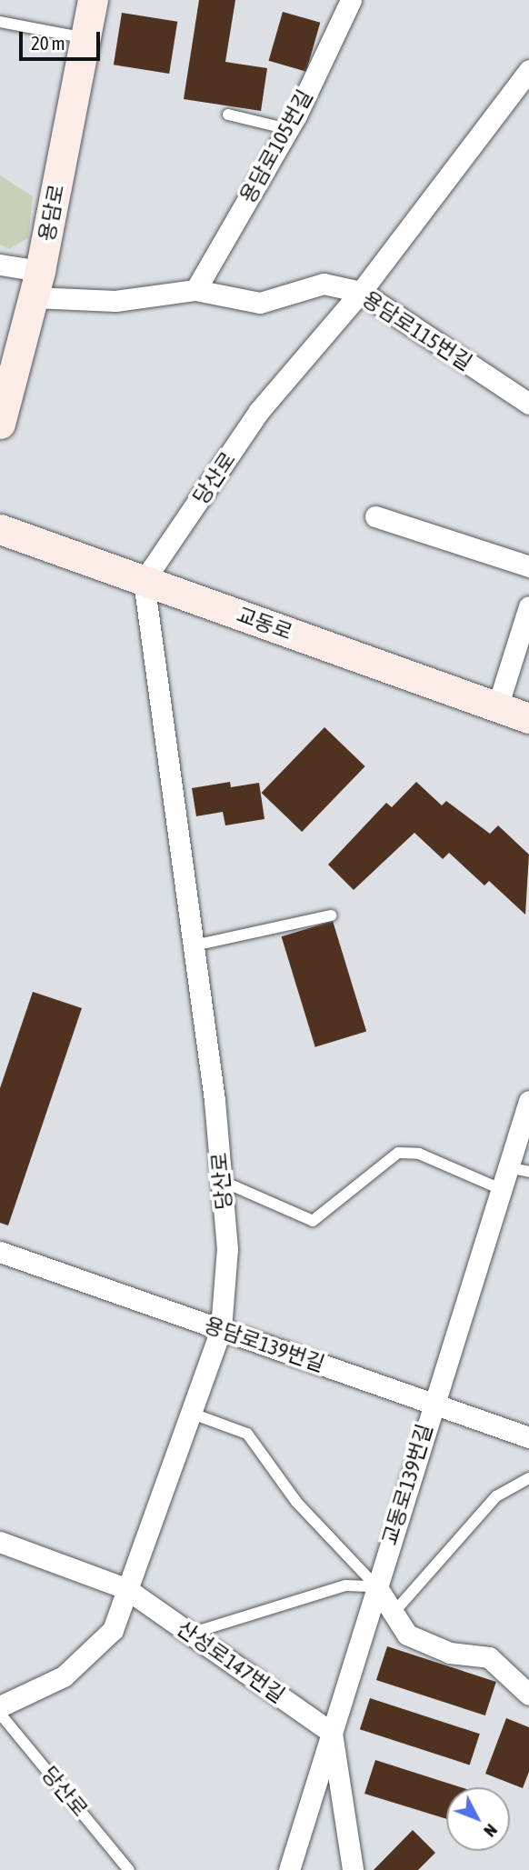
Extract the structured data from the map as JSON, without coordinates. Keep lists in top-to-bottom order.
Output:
{
  "streets": {
    "street": [
      "용담로105번길",
      "용담로",
      "용담로115번길",
      "당산로",
      "교동로",
      "용담로139번길",
      "교동로139번길",
      "산성로147번길"
    ]
  },
  "crossings": [
    ["용담로105번길", "용담로115번길"],
    ["용담로", "용담로115번길"],
    ["용담로115번길", "당산로"],
    ["당산로", "교동로"],
    ["당산로", "용담로139번길"],
    ["당산로", "산성로147번길"],
    ["용담로139번길", "교동로139번길"],
    ["교동로139번길", "산성로147번길"]
  ],
  "scale_bar": "20 m",
  "north": "bottom right"
}
